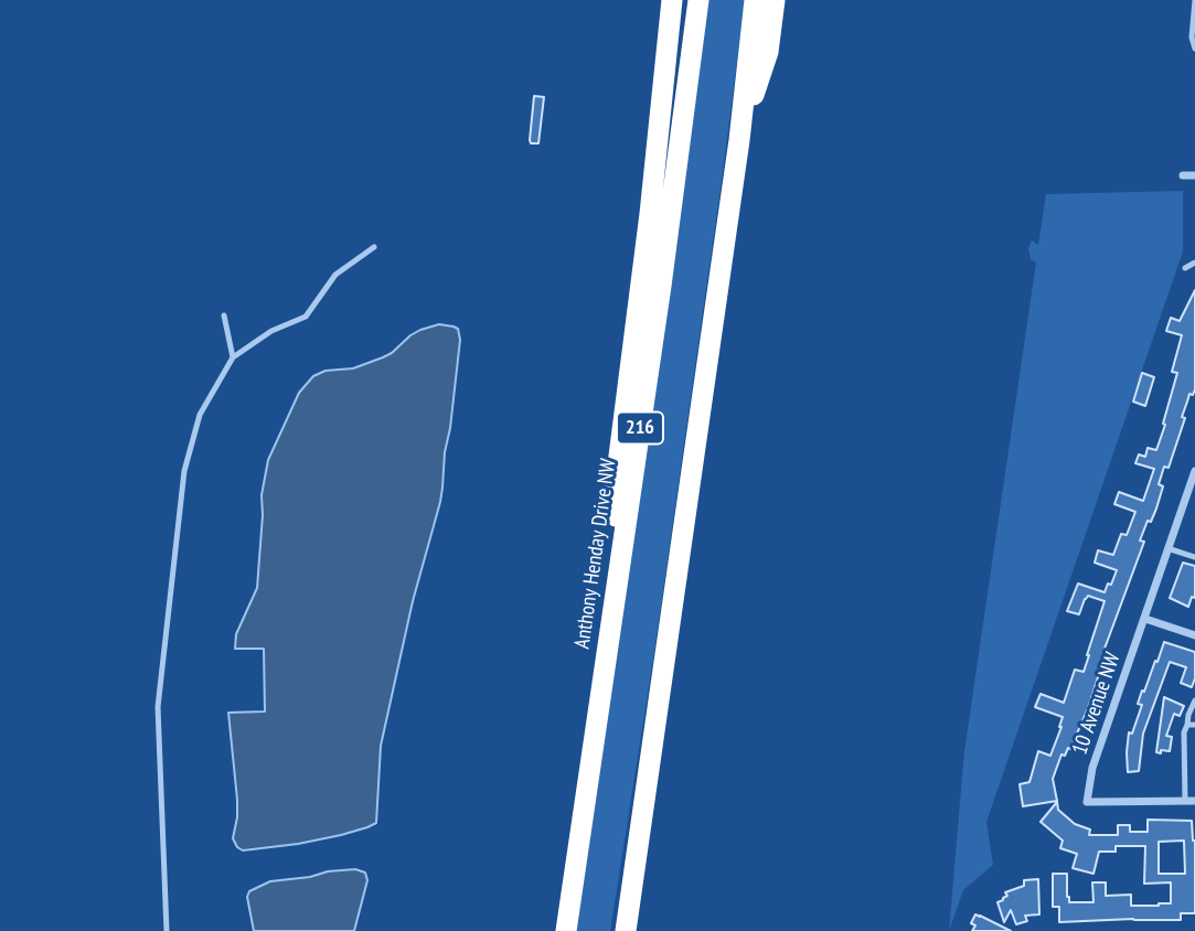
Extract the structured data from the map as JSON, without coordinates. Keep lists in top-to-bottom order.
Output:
{
  "streets": {
    "highway": ["216", "Anthony Henday Drive NW"],
    "street": ["10 Avenue NW"]
  }
}
